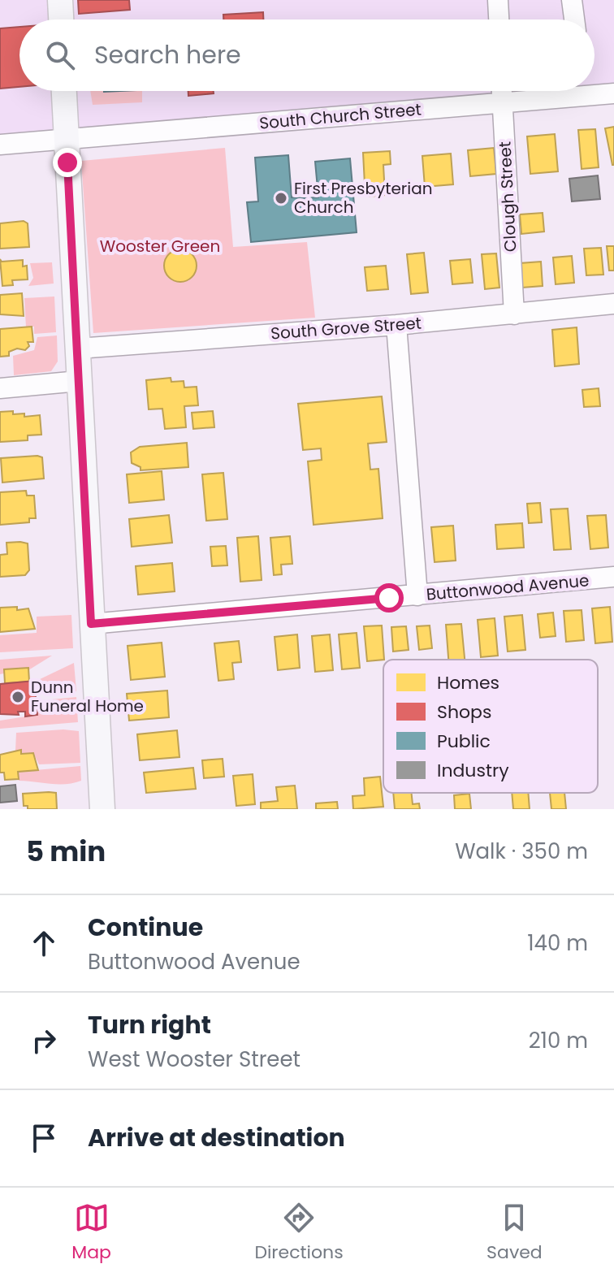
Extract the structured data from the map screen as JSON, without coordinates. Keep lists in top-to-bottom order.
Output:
{
  "streets": {
    "street": [
      "South Church Street",
      "Clough Street",
      "South Grove Street",
      "Buttonwood Avenue"
    ]
  },
  "crossings": [
    ["South Church Street", "Clough Street"],
    ["Clough Street", "South Grove Street"]
  ],
  "parks": ["Wooster Green"],
  "places": ["First Presbyterian Church", "Dunn Funeral Home"],
  "legend": [
    "Homes",
    "Shops",
    "Public",
    "Industry"
  ],
  "page": {
    "search": "Search here",
    "heading": ["5 min", "Walk · 350 m"],
    "list": [
      ["Continue", "Buttonwood Avenue", "140 m"],
      ["Turn right", "West Wooster Street", "210 m"],
      "Arrive at destination"
    ],
    "nav": ["Map", "Directions", "Saved"]
  }
}
